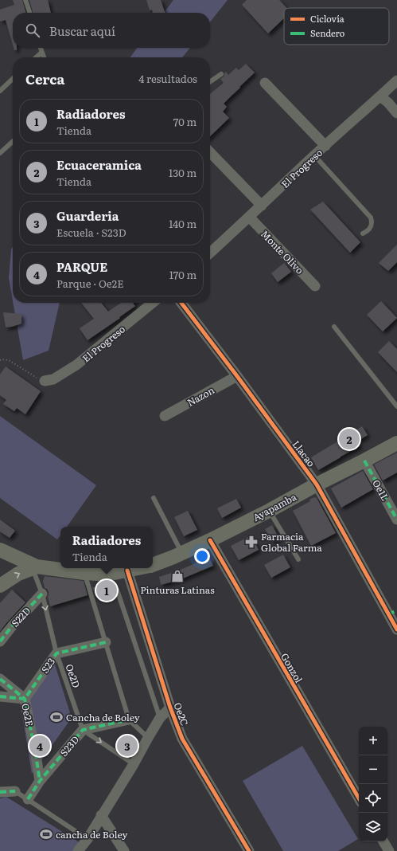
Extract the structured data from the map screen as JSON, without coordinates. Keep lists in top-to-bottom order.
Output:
{
  "streets": {
    "main road": ["Ayapamba"],
    "street": [
      "El Progreso",
      "Monte Olivo",
      "Nazon",
      "Llacao",
      "Oe1L",
      "S22D",
      "S23",
      "Gonzol",
      "Oe2C",
      "Oe2E",
      "S23D"
    ],
    "lane": ["Oe2D"]
  },
  "crossings": [
    ["El Progreso", "Monte Olivo"],
    ["Nazon", "Llacao"],
    ["Llacao", "Ayapamba"],
    ["Oe1L", "Ayapamba"],
    ["Ayapamba", "Gonzol"],
    ["Ayapamba", "Oe2D"],
    ["Ayapamba", "Oe2C"],
    ["S22D", "Oe2D"],
    ["S23", "Oe2D"],
    ["S23", "Oe2E"],
    ["Oe2D", "S23D"],
    ["Oe2E", "S23D"]
  ],
  "one_way": ["Oe2D"],
  "places": {
    "pharmacy": ["Farmacia Global Farma"],
    "shop": ["Pinturas Latinas"],
    "sports": ["Cancha de Boley", "cancha de Boley"]
  },
  "legend": ["Ciclovía", "Sendero"],
  "page": {
    "search": "Buscar aquí",
    "heading": ["Cerca", "4 resultados"],
    "list": [
      {
        "mark": "1",
        "name": "Radiadores",
        "note": "Tienda",
        "value": "70 m"
      },
      {
        "mark": "2",
        "name": "Ecuaceramica",
        "note": "Tienda",
        "value": "130 m"
      },
      {
        "mark": "3",
        "name": "Guarderia",
        "note": "Escuela · S23D",
        "value": "140 m"
      },
      {
        "mark": "4",
        "name": "PARQUE",
        "note": "Parque · Oe2E",
        "value": "170 m"
      }
    ],
    "pins": [
      "2",
      "1",
      "3",
      "4"
    ],
    "popup": ["Radiadores", "Tienda"],
    "map_buttons": ["+", "−"]
  }
}
